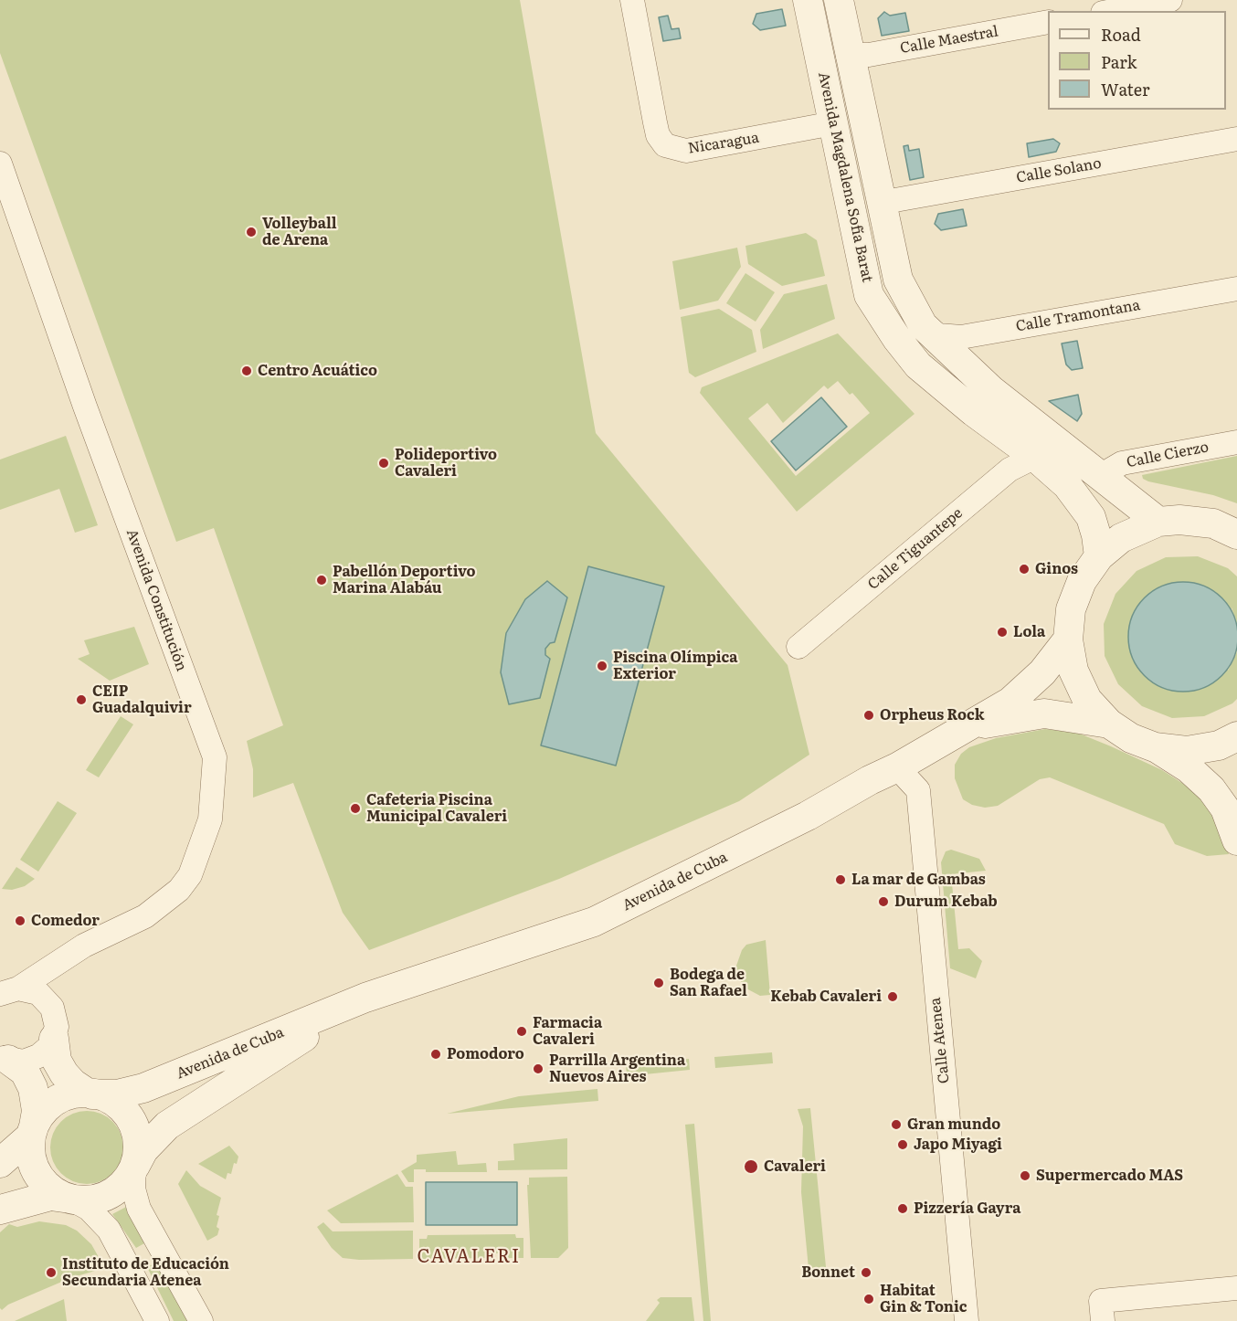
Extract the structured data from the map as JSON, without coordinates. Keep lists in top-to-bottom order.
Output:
{
  "streets": {
    "street": [
      "Calle Maestral",
      "Nicaragua",
      "Calle Solano",
      "Avenida Magdalena Sofía Barat",
      "Calle Tramontana",
      "Calle Cierzo",
      "Calle Tiguantepe",
      "Avenida Constitución",
      "Avenida de Cuba",
      "Calle Atenea"
    ]
  },
  "crossings": [
    ["Calle Maestral", "Avenida Magdalena Sofía Barat"],
    ["Nicaragua", "Avenida Magdalena Sofía Barat"],
    ["Calle Solano", "Avenida Magdalena Sofía Barat"],
    ["Avenida Magdalena Sofía Barat", "Calle Tramontana"],
    ["Avenida Magdalena Sofía Barat", "Calle Cierzo"],
    ["Avenida Magdalena Sofía Barat", "Calle Tiguantepe"],
    ["Avenida de Cuba", "Calle Atenea"]
  ],
  "districts": ["CAVALERI"],
  "places": [
    "Volleyball de Arena",
    "Centro Acuático",
    "Polideportivo Cavaleri",
    "Ginos",
    "Pabellón Deportivo Marina Alabáu",
    "Lola",
    "Piscina Olímpica Exterior",
    "CEIP Guadalquivir",
    "Orpheus Rock",
    "Cafeteria Piscina Municipal Cavaleri",
    "La mar de Gambas",
    "Durum Kebab",
    "Comedor",
    "Bodega de San Rafael",
    "Kebab Cavaleri",
    "Farmacia Cavaleri",
    "Pomodoro",
    "Parrilla Argentina Nuevos Aires",
    "Gran mundo",
    "Japo Miyagi",
    "Cavaleri",
    "Supermercado MAS",
    "Pizzería Gayra",
    "Instituto de Educación Secundaria Atenea",
    "Bonnet",
    "Habitat Gin & Tonic"
  ],
  "legend": ["Road", "Park", "Water"]
}
